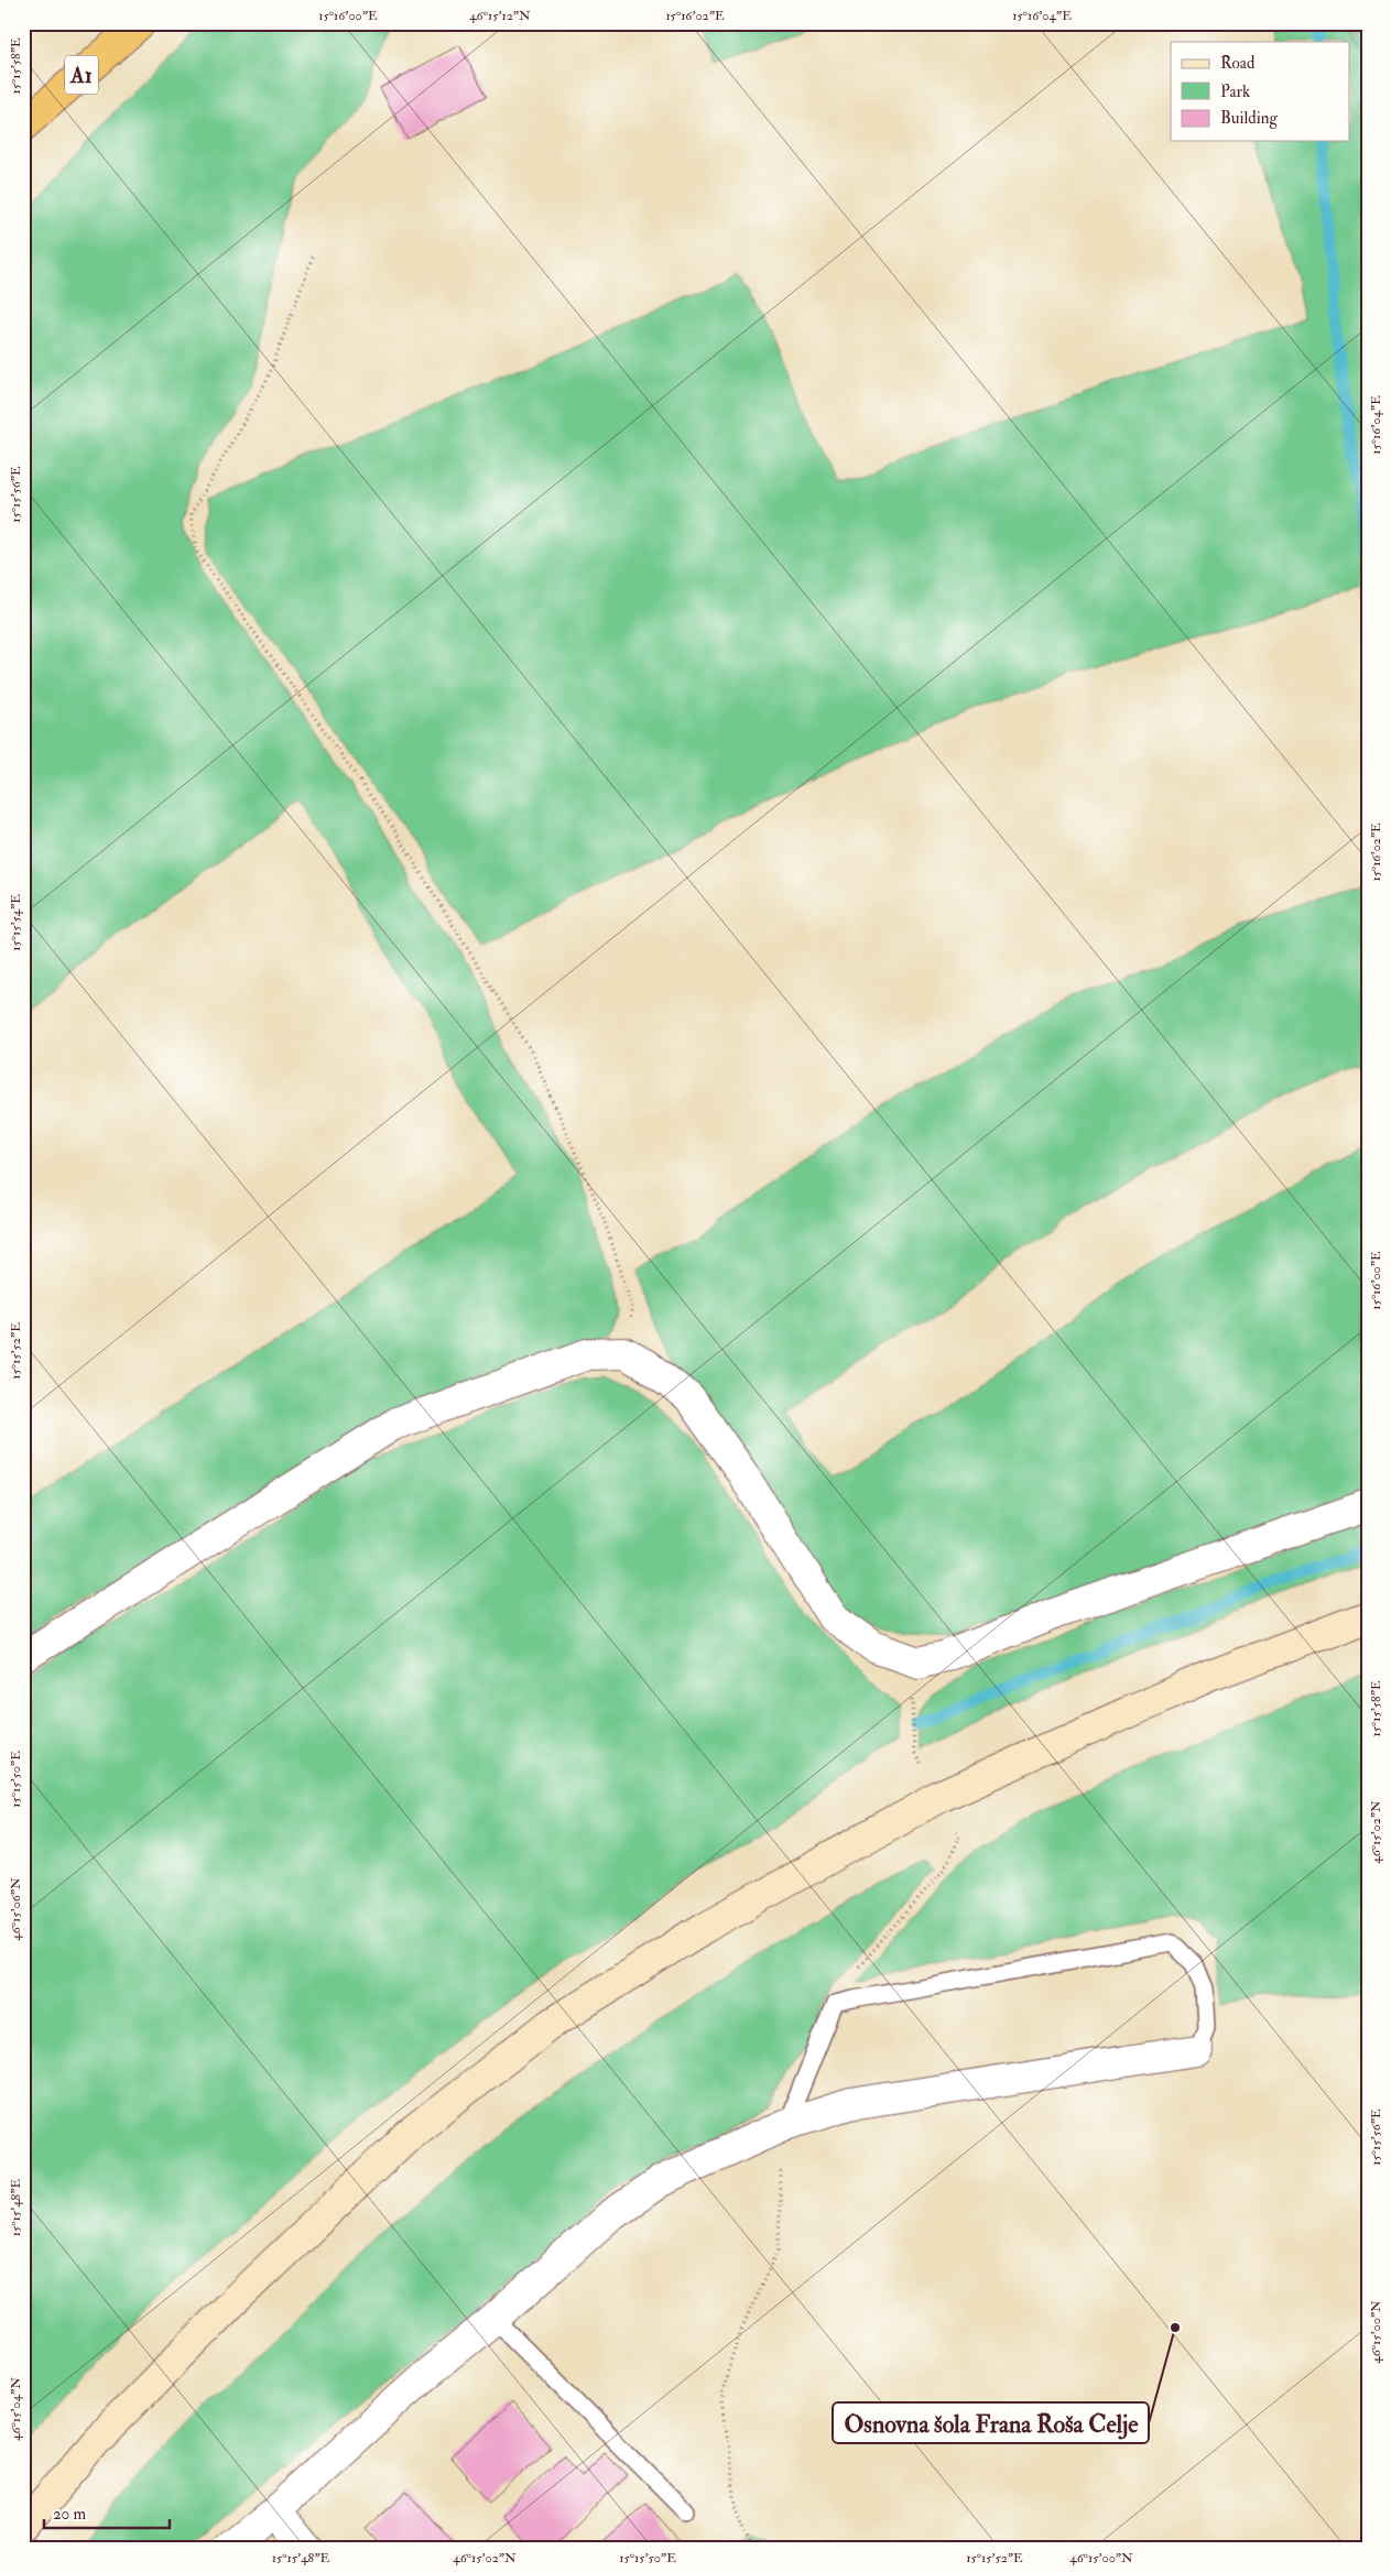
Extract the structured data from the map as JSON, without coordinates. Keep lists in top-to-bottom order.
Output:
{
  "streets": {
    "highway": ["A1"]
  },
  "places": ["Osnovna šola Frana Roša Celje"],
  "legend": ["Road", "Park", "Building"],
  "scale_bar": "20 m",
  "coordinates": [
    "15°16'00\"E",
    "46°15'12\"N",
    "15°16'02\"E",
    "15°16'04\"E",
    "15°15'58\"E",
    "15°15'56\"E",
    "15°15'54\"E",
    "15°15'52\"E",
    "15°15'50\"E",
    "46°15'02\"N",
    "46°15'06\"N",
    "15°15'48\"E",
    "46°15'00\"N",
    "46°15'04\"N"
  ]
}
